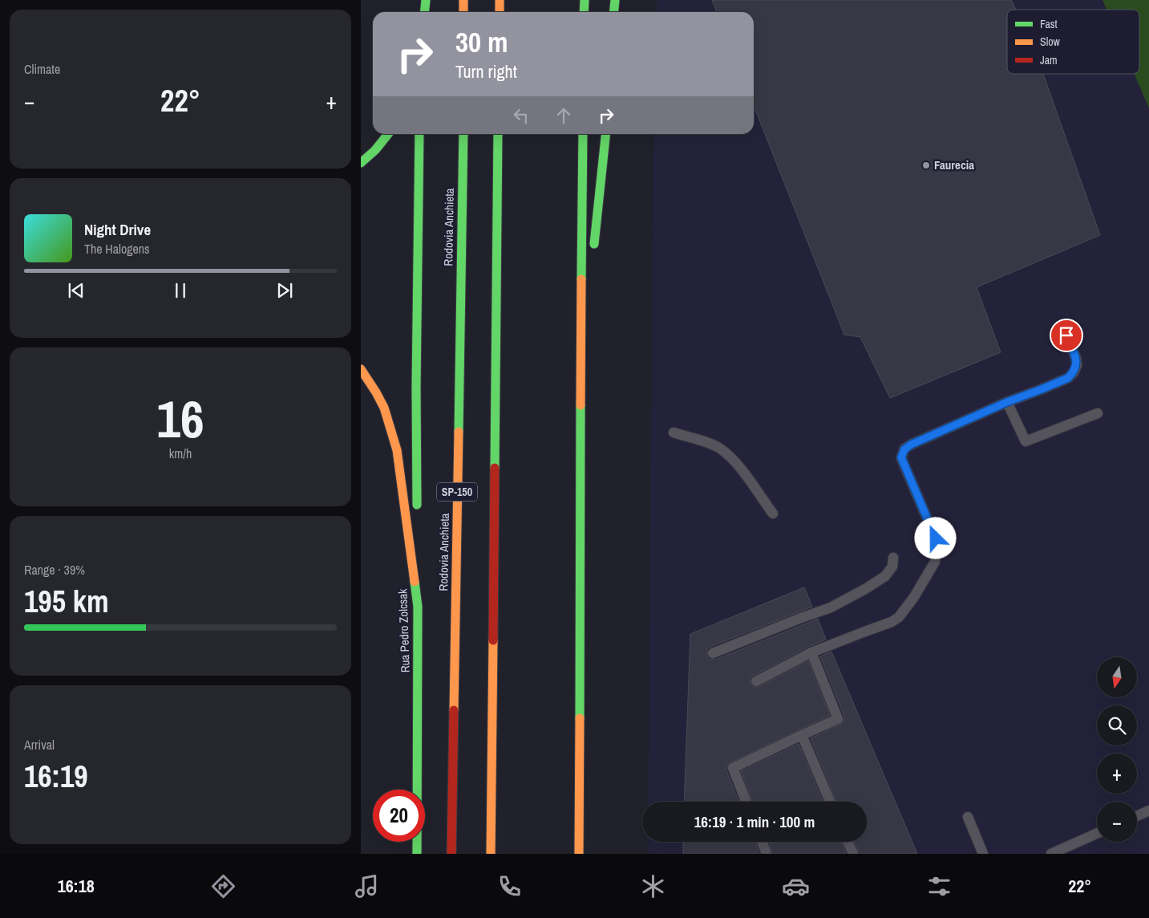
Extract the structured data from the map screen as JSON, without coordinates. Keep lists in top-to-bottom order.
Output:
{
  "streets": {
    "main road": ["Rodovia Anchieta", "SP-150", "Rua Pedro Zolcsak"]
  },
  "places": ["Faurecia"],
  "legend": ["Fast", "Slow", "Jam"],
  "north": "bottom",
  "page": {
    "tile": [
      "Climate",
      ["16", "km/h"],
      ["Range · 39%", "195 km"],
      ["Arrival", "16:19"]
    ],
    "turn": ["30 m", "Turn right"],
    "heat": ["−", "22°", "+"],
    "song": ["Night Drive", "The Halogens"],
    "map_buttons": ["+", "−"],
    "limit": "20",
    "trip": "16:19 · 1 min · 100 m",
    "tabs": ["16:18", "22°"]
  }
}
